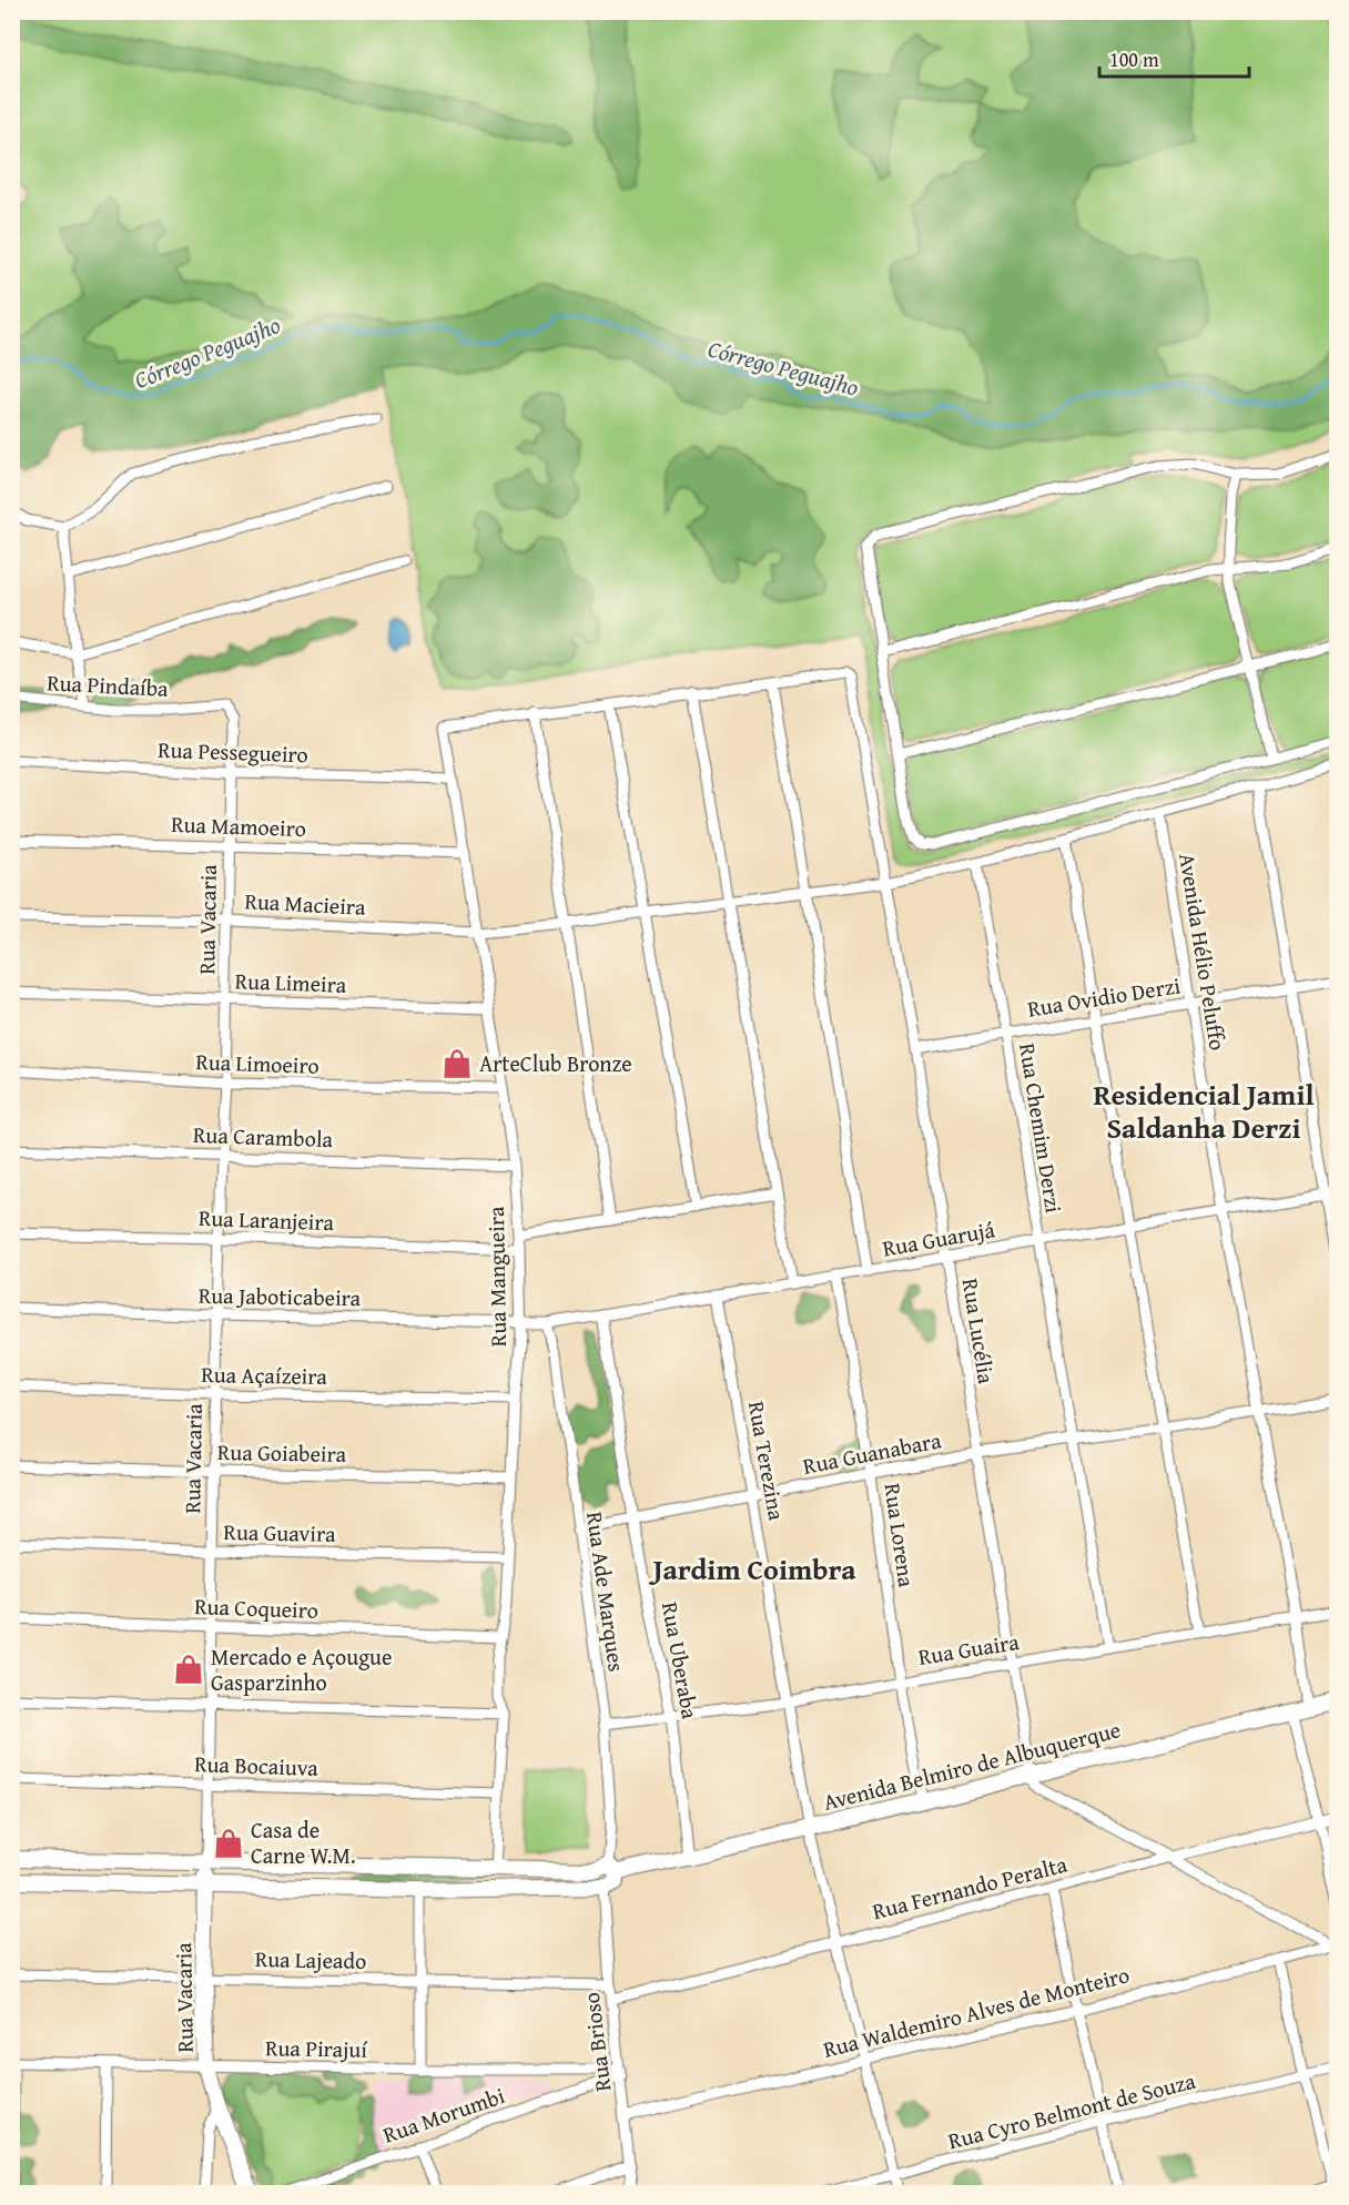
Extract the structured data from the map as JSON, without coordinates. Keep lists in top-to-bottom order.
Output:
{
  "streets": {
    "main road": ["Rua Vacaria", "Avenida Belmiro de Albuquerque"],
    "street": [
      "Rua Pindaíba",
      "Rua Pessegueiro",
      "Rua Mamoeiro",
      "Rua Macieira",
      "Avenida Hélio Peluffo",
      "Rua Limeira",
      "Rua Ovidio Derzi",
      "Rua Limoeiro",
      "Rua Chemim Derzi",
      "Rua Carambola",
      "Rua Laranjeira",
      "Rua Guarujá",
      "Rua Mangueira",
      "Rua Jaboticabeira",
      "Rua Lucélia",
      "Rua Açaízeira",
      "Rua Goiabeira",
      "Rua Guanabara",
      "Rua Terezina",
      "Rua Guavira",
      "Rua Lorena",
      "Rua Ade Marques",
      "Rua Coqueiro",
      "Rua Guaira",
      "Rua Uberaba",
      "Rua Bocaiuva",
      "Rua Fernando Peralta",
      "Rua Lajeado",
      "Rua Waldemiro Alves de Monteiro",
      "Rua Brioso",
      "Rua Pirajuí",
      "Rua Cyro Belmont de Souza",
      "Rua Morumbi"
    ]
  },
  "crossings": [
    ["Rua Pindaíba", "Rua Vacaria"],
    ["Rua Pessegueiro", "Rua Vacaria"],
    ["Rua Pessegueiro", "Rua Mangueira"],
    ["Rua Mamoeiro", "Rua Vacaria"],
    ["Rua Mamoeiro", "Rua Mangueira"],
    ["Rua Macieira", "Rua Vacaria"],
    ["Rua Macieira", "Avenida Hélio Peluffo"],
    ["Rua Macieira", "Rua Chemim Derzi"],
    ["Rua Macieira", "Rua Mangueira"],
    ["Rua Macieira", "Rua Lucélia"],
    ["Rua Vacaria", "Rua Limeira"],
    ["Rua Vacaria", "Rua Limoeiro"],
    ["Rua Vacaria", "Rua Carambola"],
    ["Rua Vacaria", "Rua Laranjeira"],
    ["Rua Vacaria", "Rua Jaboticabeira"],
    ["Rua Vacaria", "Rua Açaízeira"],
    ["Rua Vacaria", "Rua Goiabeira"],
    ["Rua Vacaria", "Rua Guavira"],
    ["Rua Vacaria", "Rua Coqueiro"],
    ["Rua Vacaria", "Rua Bocaiuva"],
    ["Rua Vacaria", "Avenida Belmiro de Albuquerque"],
    ["Rua Vacaria", "Rua Lajeado"],
    ["Rua Vacaria", "Rua Pirajuí"],
    ["Avenida Hélio Peluffo", "Rua Ovidio Derzi"],
    ["Avenida Hélio Peluffo", "Rua Guarujá"],
    ["Avenida Hélio Peluffo", "Rua Guanabara"],
    ["Avenida Hélio Peluffo", "Rua Guaira"],
    ["Avenida Hélio Peluffo", "Avenida Belmiro de Albuquerque"],
    ["Rua Limeira", "Rua Mangueira"],
    ["Rua Ovidio Derzi", "Rua Chemim Derzi"],
    ["Rua Ovidio Derzi", "Rua Lucélia"],
    ["Rua Limoeiro", "Rua Mangueira"],
    ["Rua Chemim Derzi", "Rua Guarujá"],
    ["Rua Chemim Derzi", "Rua Guanabara"],
    ["Rua Chemim Derzi", "Rua Guaira"],
    ["Rua Carambola", "Rua Mangueira"],
    ["Rua Laranjeira", "Rua Mangueira"],
    ["Rua Guarujá", "Rua Jaboticabeira"],
    ["Rua Guarujá", "Rua Lucélia"],
    ["Rua Guarujá", "Rua Terezina"],
    ["Rua Guarujá", "Rua Lorena"],
    ["Rua Guarujá", "Rua Ade Marques"],
    ["Rua Guarujá", "Rua Uberaba"],
    ["Rua Mangueira", "Rua Jaboticabeira"],
    ["Rua Mangueira", "Rua Açaízeira"],
    ["Rua Mangueira", "Rua Goiabeira"],
    ["Rua Mangueira", "Rua Guavira"],
    ["Rua Mangueira", "Rua Coqueiro"],
    ["Rua Mangueira", "Rua Bocaiuva"],
    ["Rua Mangueira", "Avenida Belmiro de Albuquerque"],
    ["Rua Jaboticabeira", "Rua Ade Marques"],
    ["Rua Lucélia", "Rua Guanabara"],
    ["Rua Lucélia", "Rua Guaira"],
    ["Rua Lucélia", "Avenida Belmiro de Albuquerque"],
    ["Rua Guanabara", "Rua Terezina"],
    ["Rua Guanabara", "Rua Lorena"],
    ["Rua Guanabara", "Rua Ade Marques"],
    ["Rua Guanabara", "Rua Uberaba"],
    ["Rua Terezina", "Rua Guaira"],
    ["Rua Terezina", "Avenida Belmiro de Albuquerque"],
    ["Rua Terezina", "Rua Fernando Peralta"],
    ["Rua Terezina", "Rua Waldemiro Alves de Monteiro"],
    ["Rua Terezina", "Rua Cyro Belmont de Souza"],
    ["Rua Lorena", "Rua Guaira"],
    ["Rua Lorena", "Avenida Belmiro de Albuquerque"],
    ["Rua Ade Marques", "Rua Guaira"],
    ["Rua Ade Marques", "Avenida Belmiro de Albuquerque"],
    ["Rua Guaira", "Rua Uberaba"],
    ["Rua Uberaba", "Avenida Belmiro de Albuquerque"],
    ["Rua Fernando Peralta", "Rua Brioso"],
    ["Rua Lajeado", "Rua Brioso"],
    ["Rua Waldemiro Alves de Monteiro", "Rua Brioso"],
    ["Rua Brioso", "Rua Pirajuí"],
    ["Rua Brioso", "Rua Morumbi"],
    ["Rua Pirajuí", "Rua Morumbi"]
  ],
  "districts": ["Residencial Jamil Saldanha Derzi", "Jardim Coimbra"],
  "water": ["Córrego Peguajho"],
  "places": {
    "shop": ["ArteClub Bronze", "Mercado e Açougue Gasparzinho", "Casa de Carne W.M."]
  },
  "scale_bar": "100 m"
}
